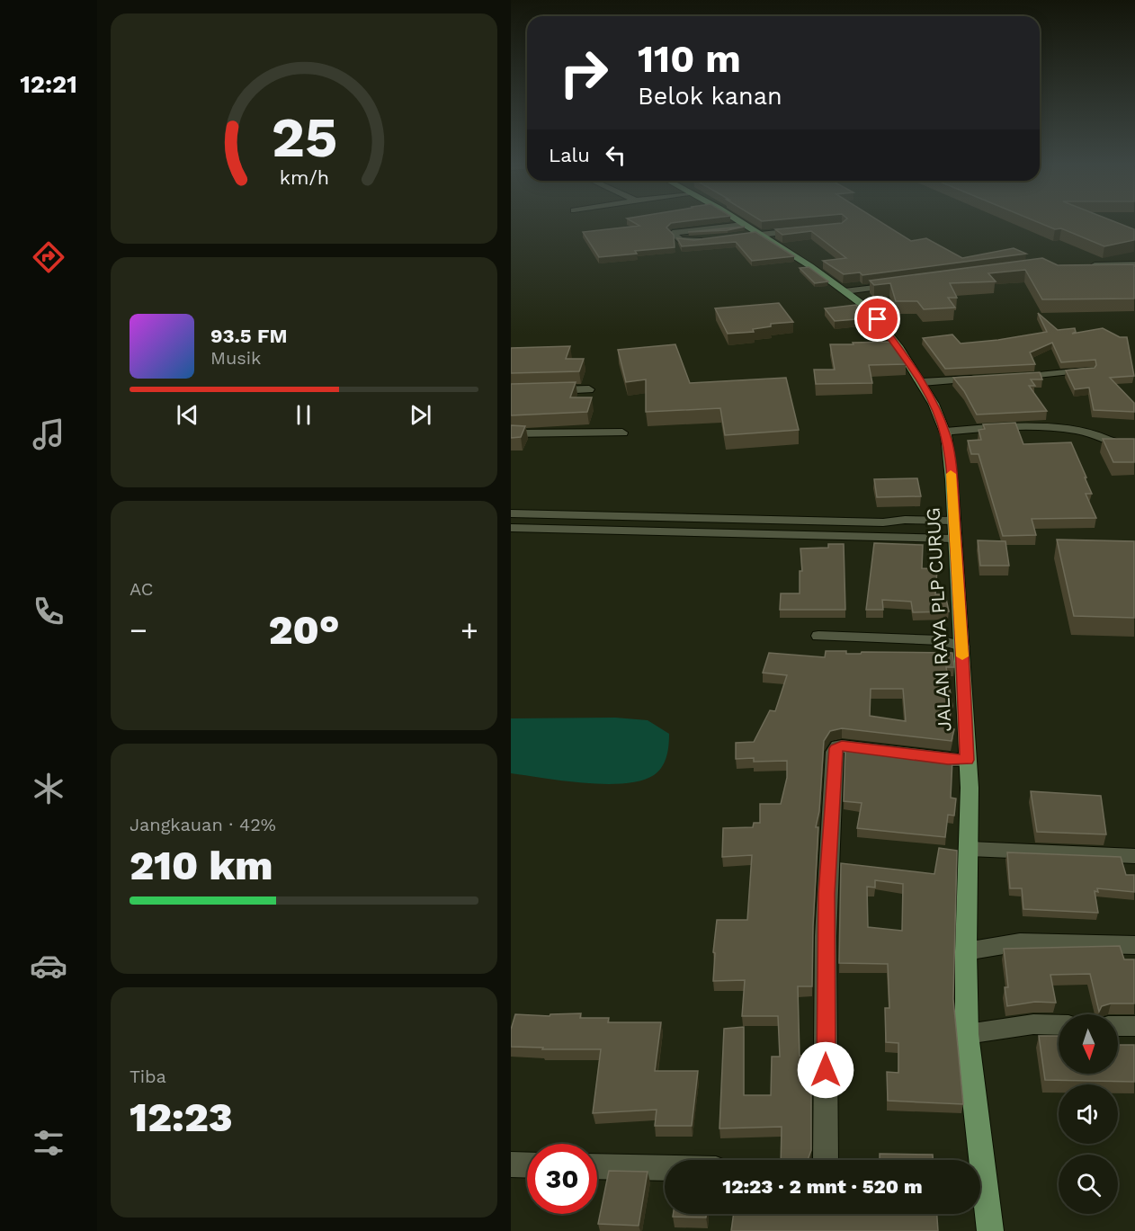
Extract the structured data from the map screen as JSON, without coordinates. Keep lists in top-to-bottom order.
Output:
{
  "streets": {
    "main road": ["JALAN RAYA PLP CURUG"]
  },
  "north": "bottom",
  "page": {
    "tabs": "12:21",
    "turn": ["110 m", "Belok kanan"],
    "then": "Lalu",
    "song": ["93.5 FM", "Musik"],
    "tile": [
      "AC",
      ["Jangkauan · 42%", "210 km"],
      ["Tiba", "12:23"]
    ],
    "heat": ["−", "20°", "+"],
    "limit": "30",
    "trip": "12:23 · 2 mnt · 520 m",
    "gauge": ["25", "km/h"]
  }
}
